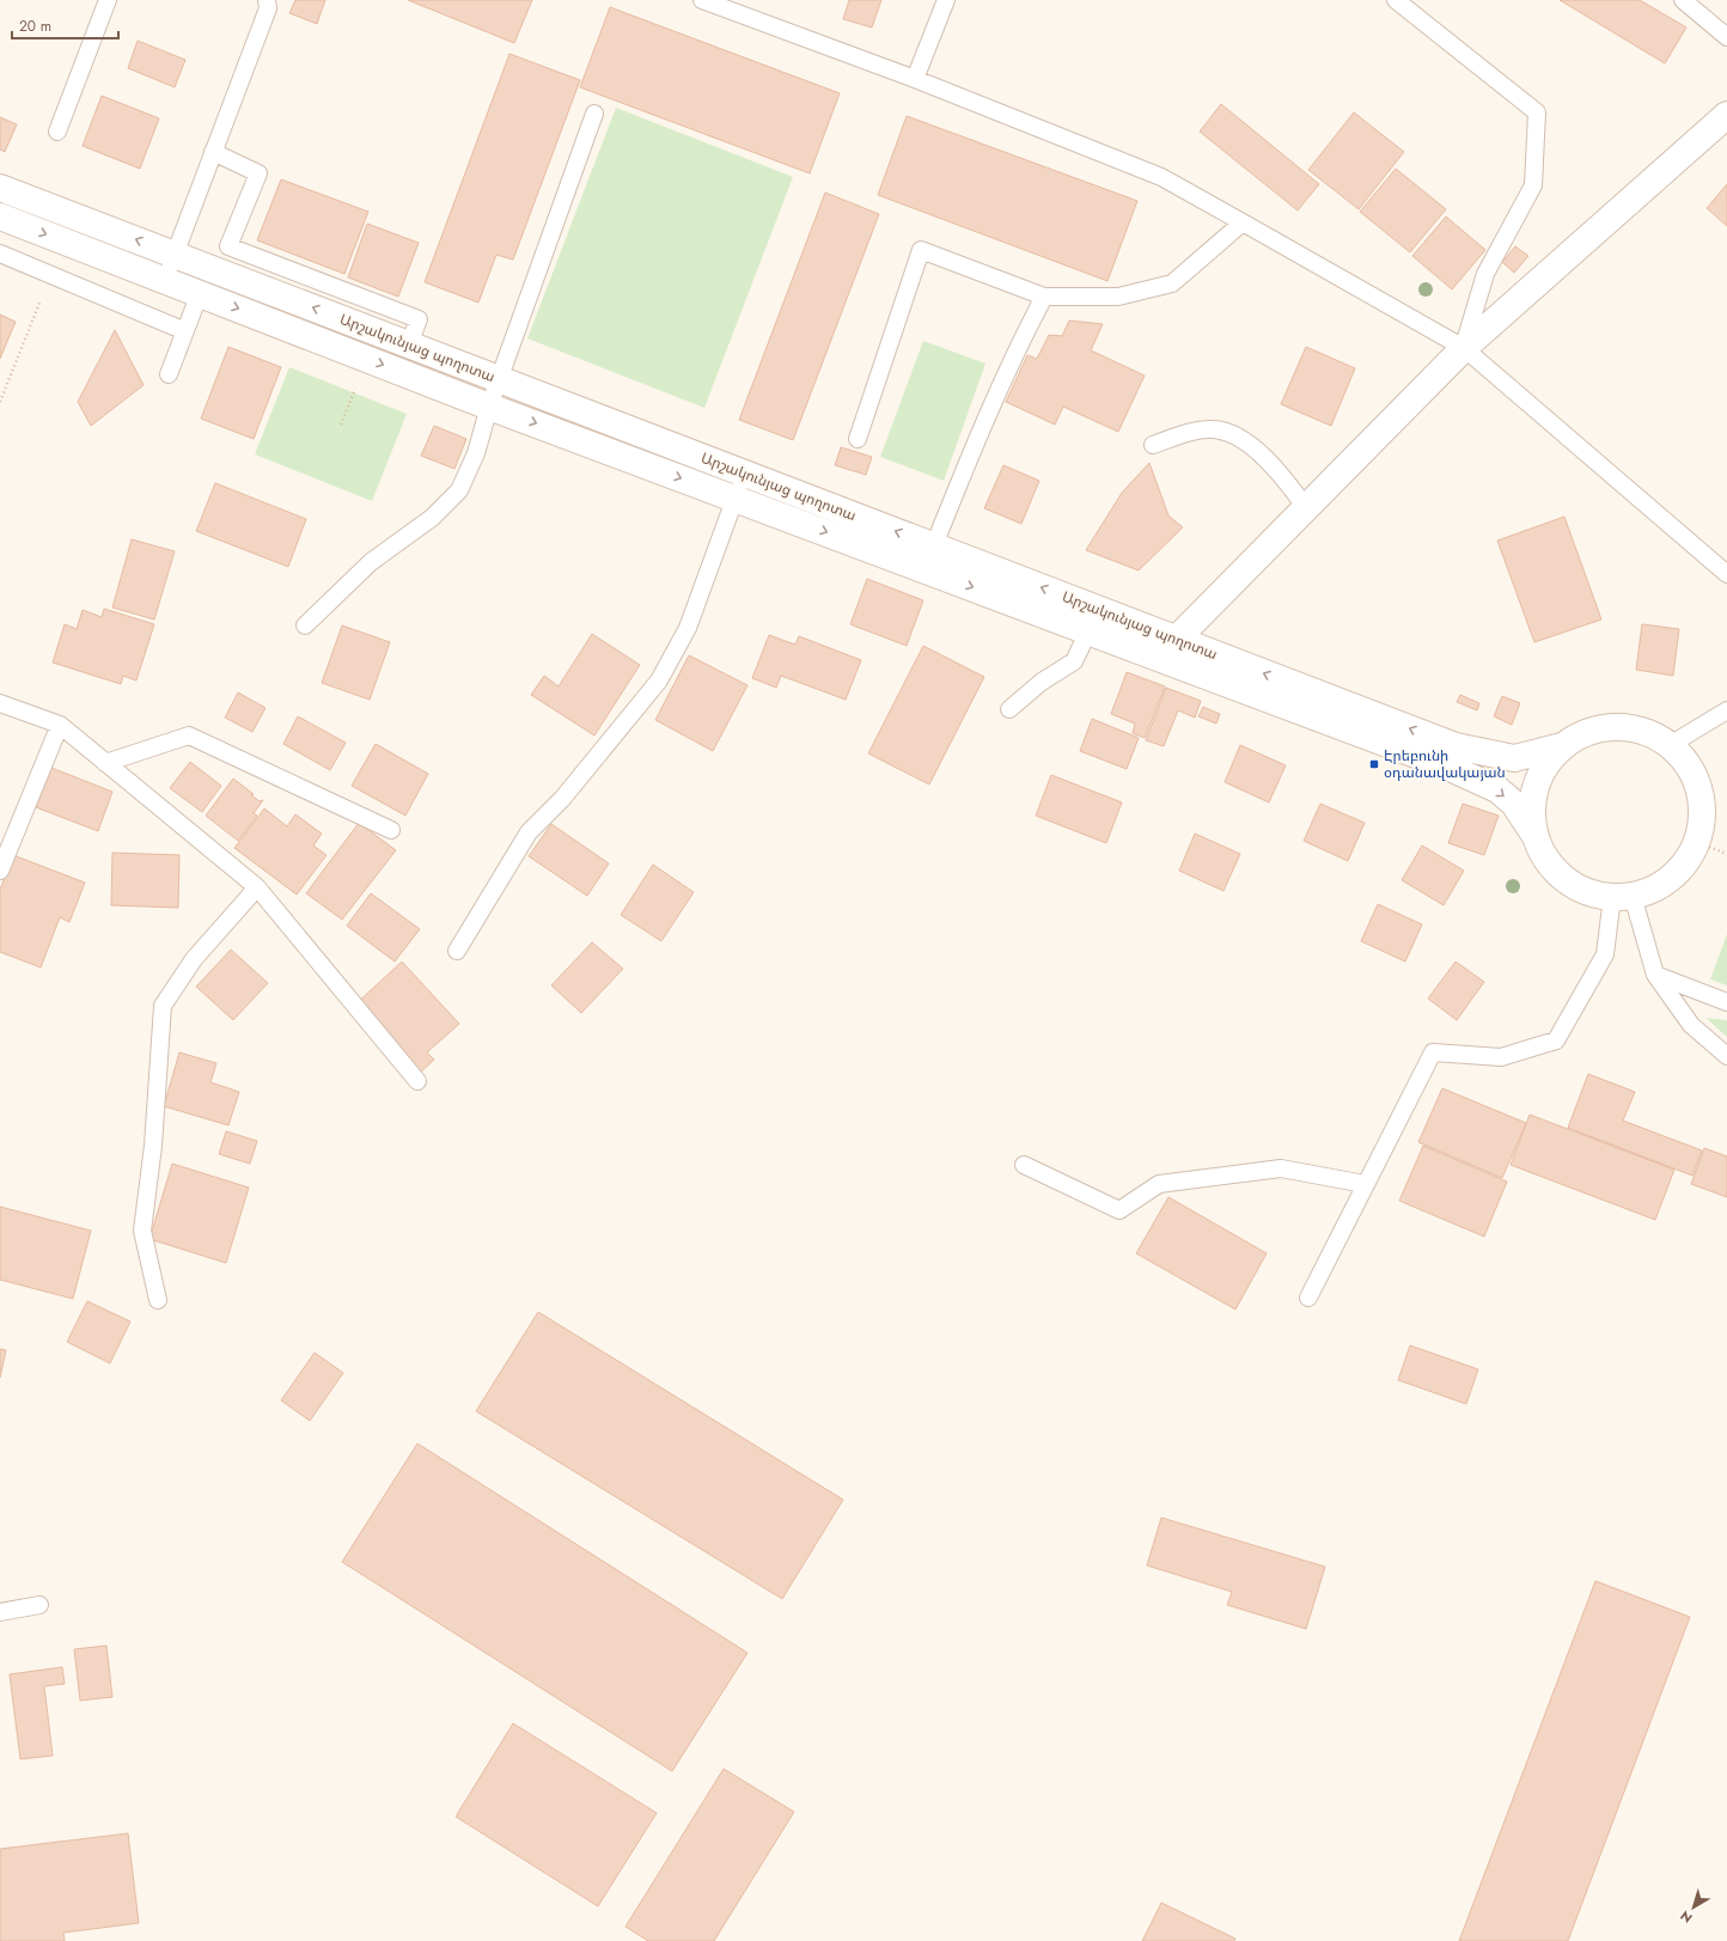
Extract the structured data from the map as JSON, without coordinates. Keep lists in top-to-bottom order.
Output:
{
  "streets": {
    "street": ["Արշակունյաց պողոտա"]
  },
  "places": {
    "transit": ["Էրեբունի օդանավակայան"]
  },
  "scale_bar": "20 m",
  "north": "bottom left"
}
